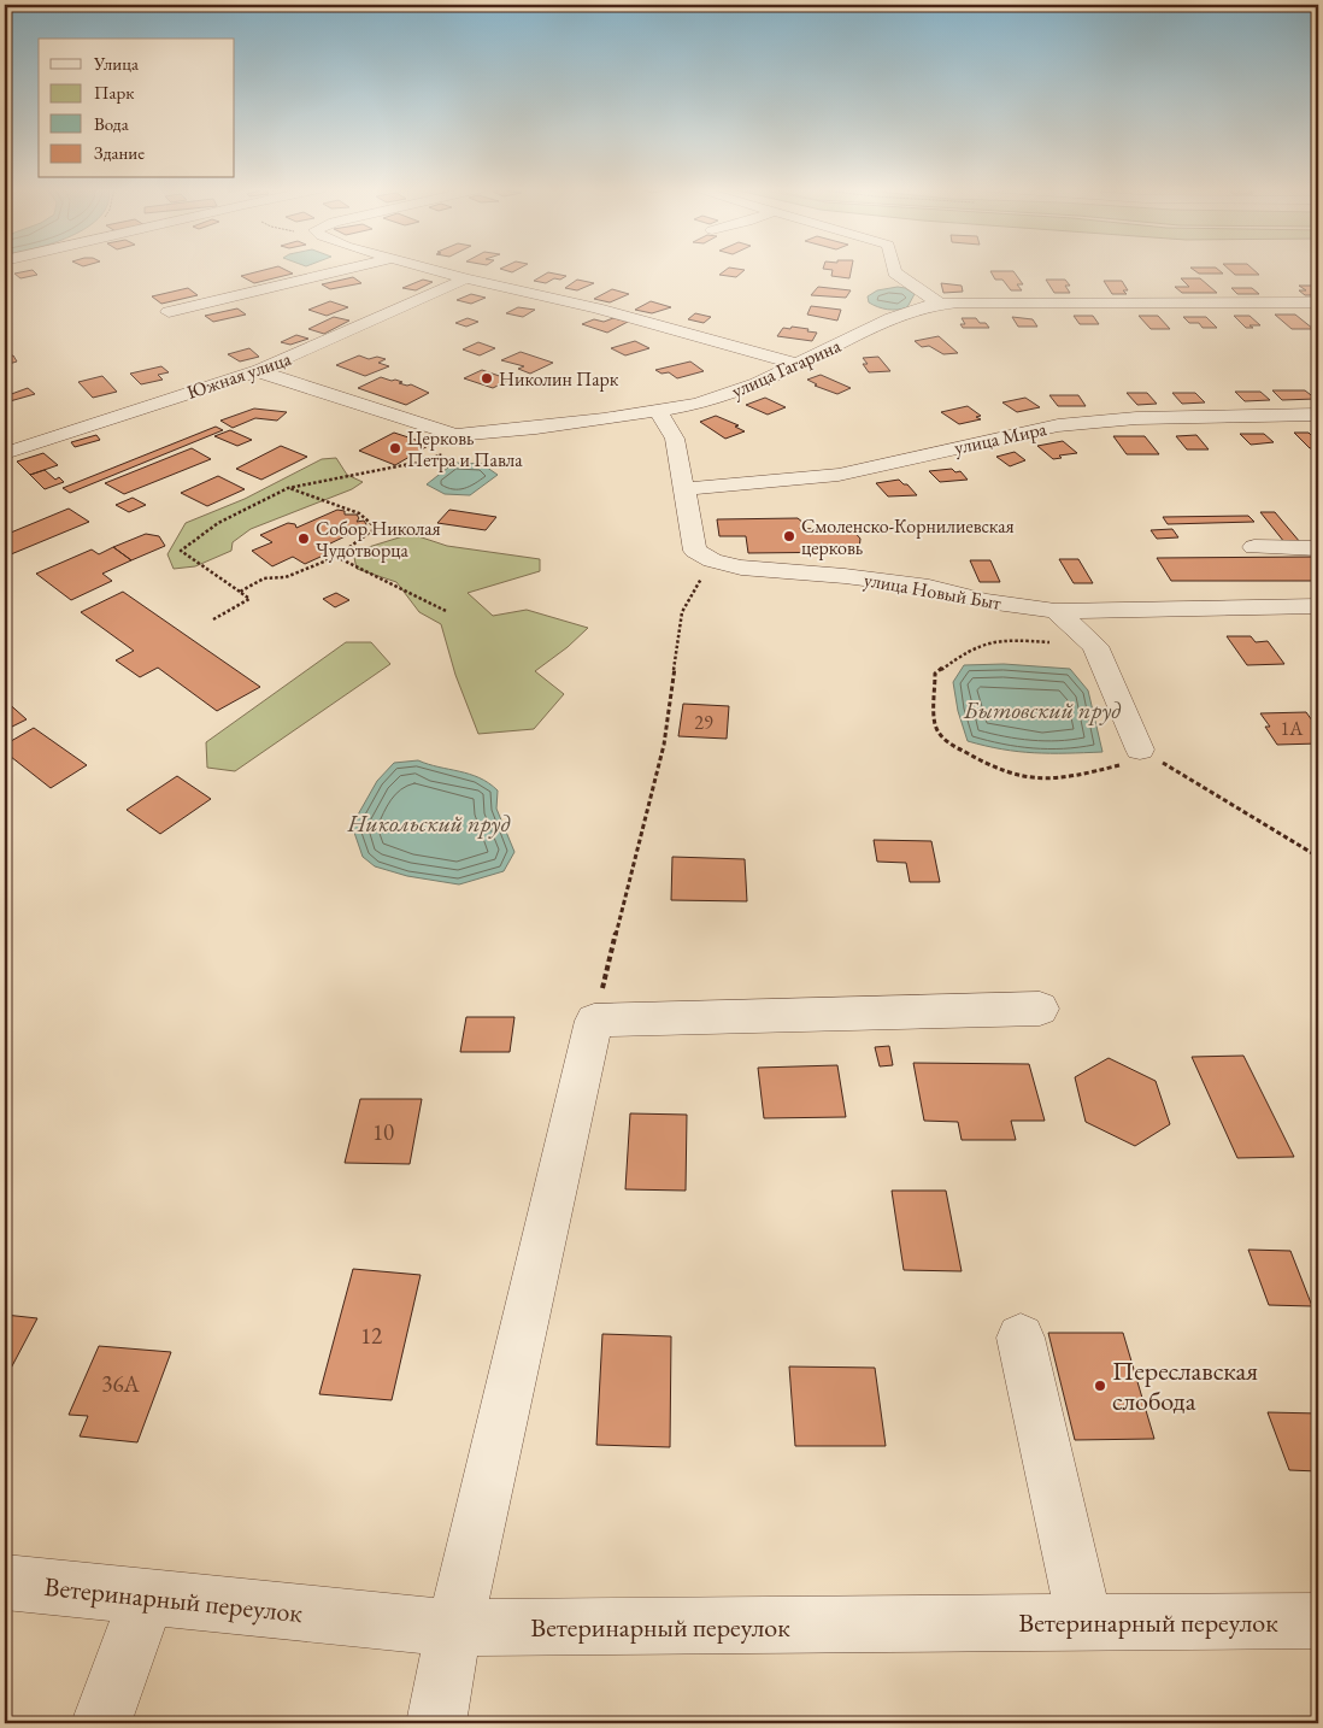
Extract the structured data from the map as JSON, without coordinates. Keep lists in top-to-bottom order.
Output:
{
  "streets": {
    "street": [
      "улица Гагарина",
      "Южная улица",
      "улица Мира",
      "улица Новый Быт",
      "Ветеринарный переулок"
    ]
  },
  "crossings": [
    ["улица Гагарина", "Южная улица"]
  ],
  "water": ["Бытовский пруд", "Никольский пруд"],
  "places": [
    "Николин Парк",
    "Церковь Петра и Павла",
    "Смоленско-Корнилиевская церковь",
    "Собор Николая Чудотворца",
    "Переславская слобода"
  ],
  "house_numbers": [
    "29",
    "1А",
    "10",
    "12",
    "36А"
  ],
  "legend": [
    "Улица",
    "Парк",
    "Вода",
    "Здание"
  ]
}
